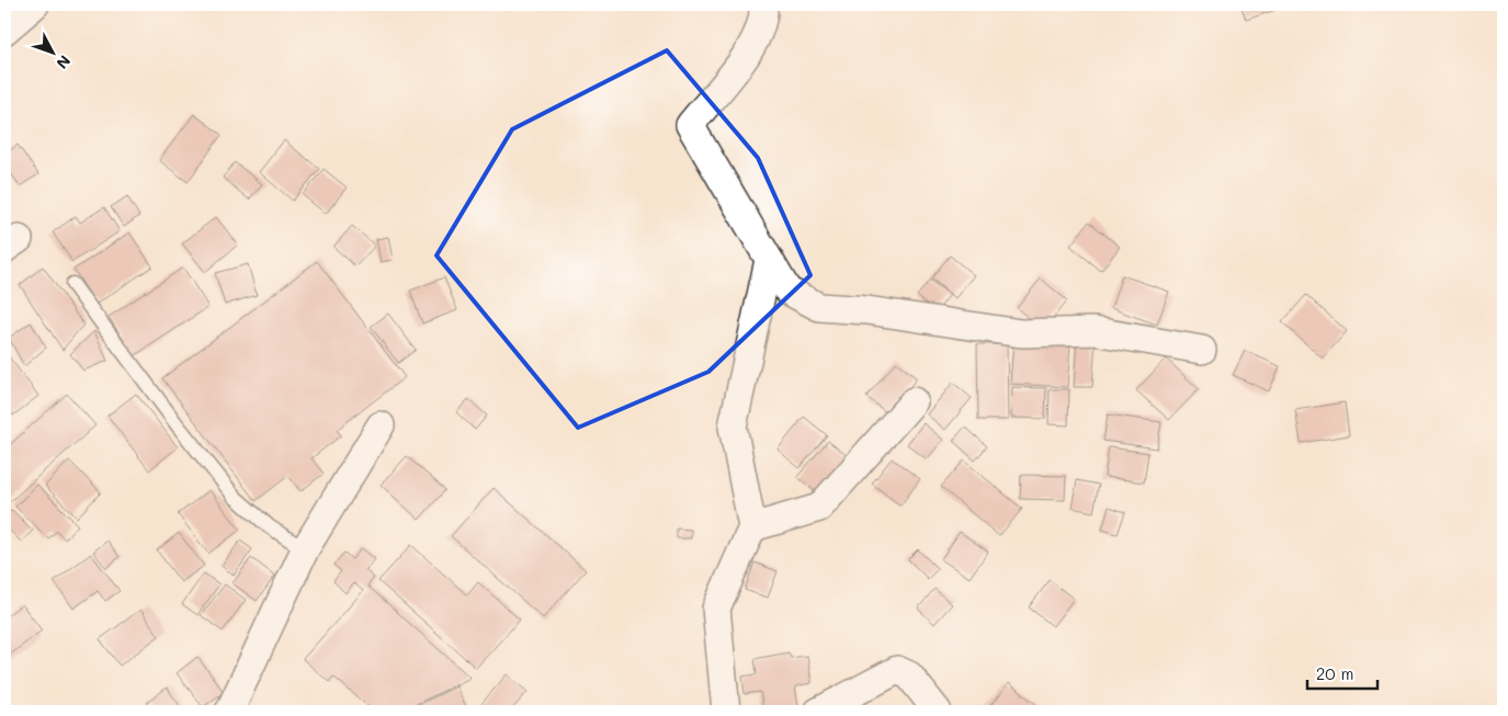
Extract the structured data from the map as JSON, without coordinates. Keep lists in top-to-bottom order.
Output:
{
  "scale_bar": "20 m",
  "north": "bottom right"
}
